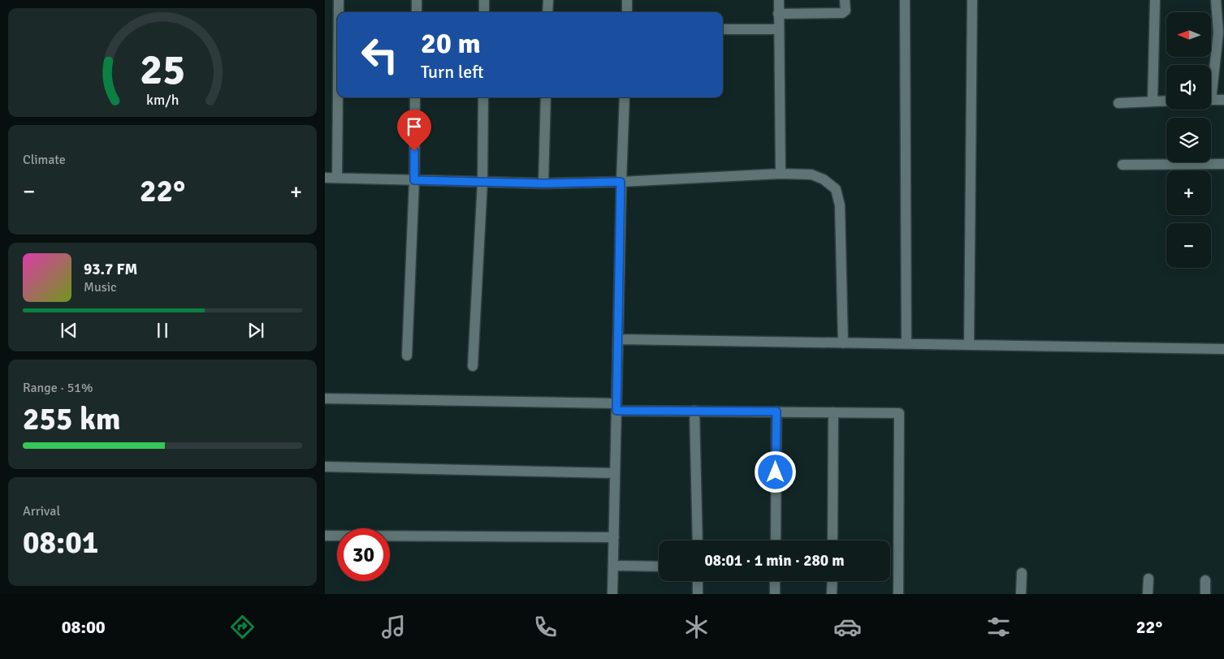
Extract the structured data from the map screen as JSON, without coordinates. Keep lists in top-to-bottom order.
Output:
{
  "north": "left",
  "page": {
    "map_buttons": ["+", "−"],
    "turn": ["20 m", "Turn left"],
    "tile": [
      "Climate",
      ["Range · 51%", "255 km"],
      ["Arrival", "08:01"]
    ],
    "heat": ["−", "22°", "+"],
    "song": ["93.7 FM", "Music"],
    "limit": "30",
    "trip": "08:01 · 1 min · 280 m",
    "tabs": ["08:00", "22°"],
    "gauge": ["25", "km/h"]
  }
}
